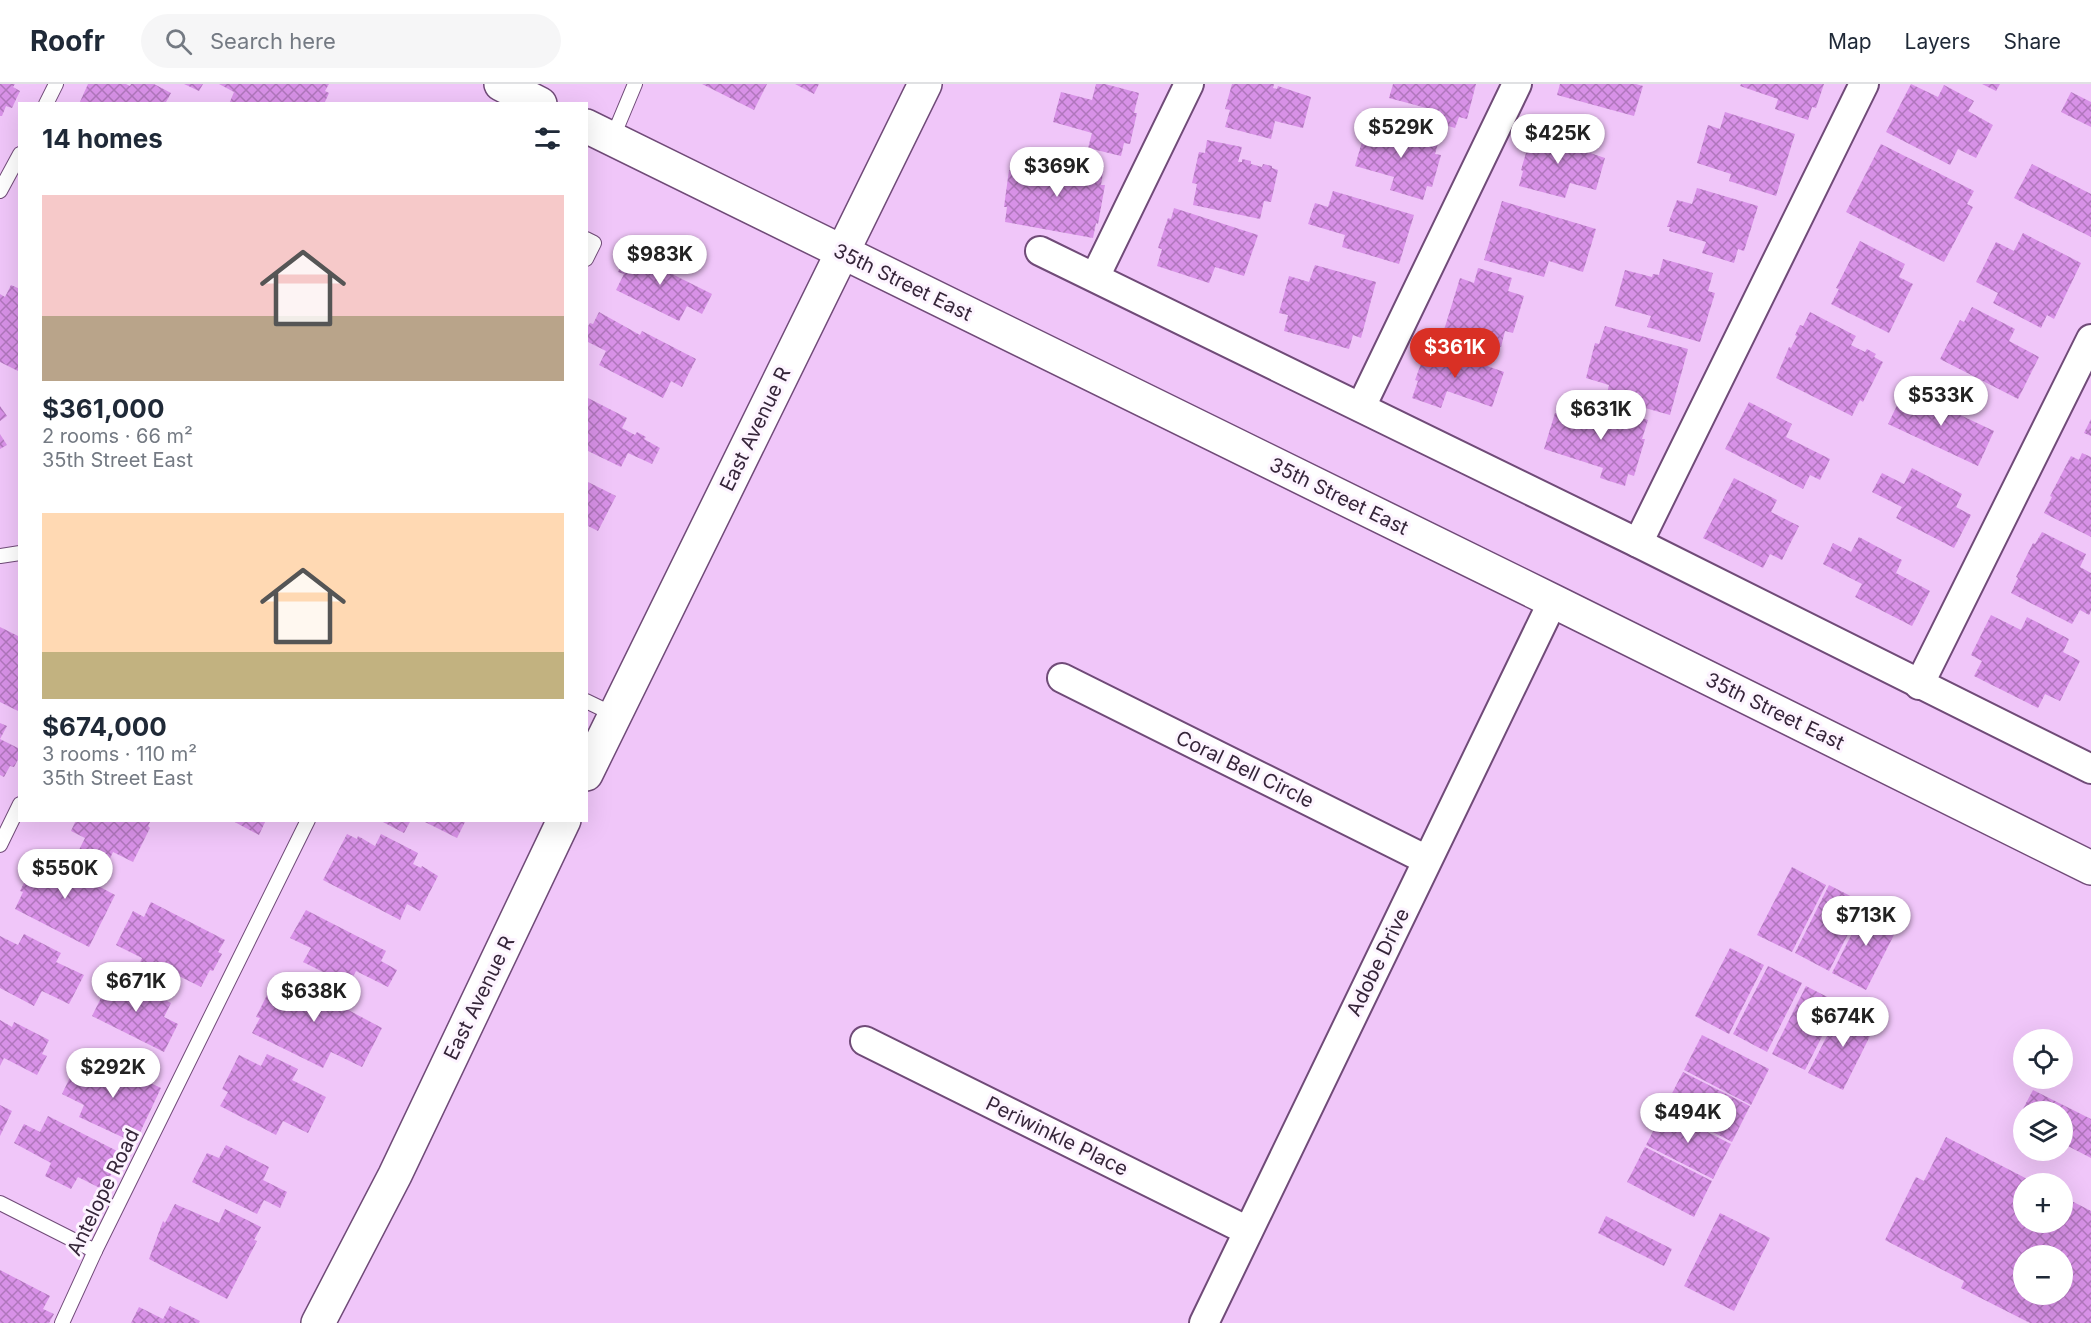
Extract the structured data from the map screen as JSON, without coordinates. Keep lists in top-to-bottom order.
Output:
{
  "streets": {
    "street": [
      "35th Street East",
      "East Avenue R",
      "Coral Bell Circle",
      "Adobe Drive",
      "Periwinkle Place"
    ],
    "lane": ["Antelope Road"]
  },
  "crossings": [
    ["35th Street East", "East Avenue R"],
    ["35th Street East", "Adobe Drive"],
    ["Coral Bell Circle", "Adobe Drive"],
    ["Adobe Drive", "Periwinkle Place"]
  ],
  "page": {
    "header": "Roofr",
    "search": "Search here",
    "nav": ["Map", "Layers", "Share"],
    "heading": "14 homes",
    "price": [
      "$529K",
      "$425K",
      "$369K",
      "$983K",
      "$361K",
      "$533K",
      "$631K",
      "$550K",
      "$713K",
      "$671K",
      "$638K",
      "$674K",
      "$292K",
      "$494K"
    ],
    "list": [
      {
        "name": "$361,000",
        "note": "2 rooms · 66 m² · 35th Street East"
      },
      {
        "name": "$674,000",
        "note": "3 rooms · 110 m² · 35th Street East"
      }
    ],
    "map_buttons": ["+", "−"]
  }
}
